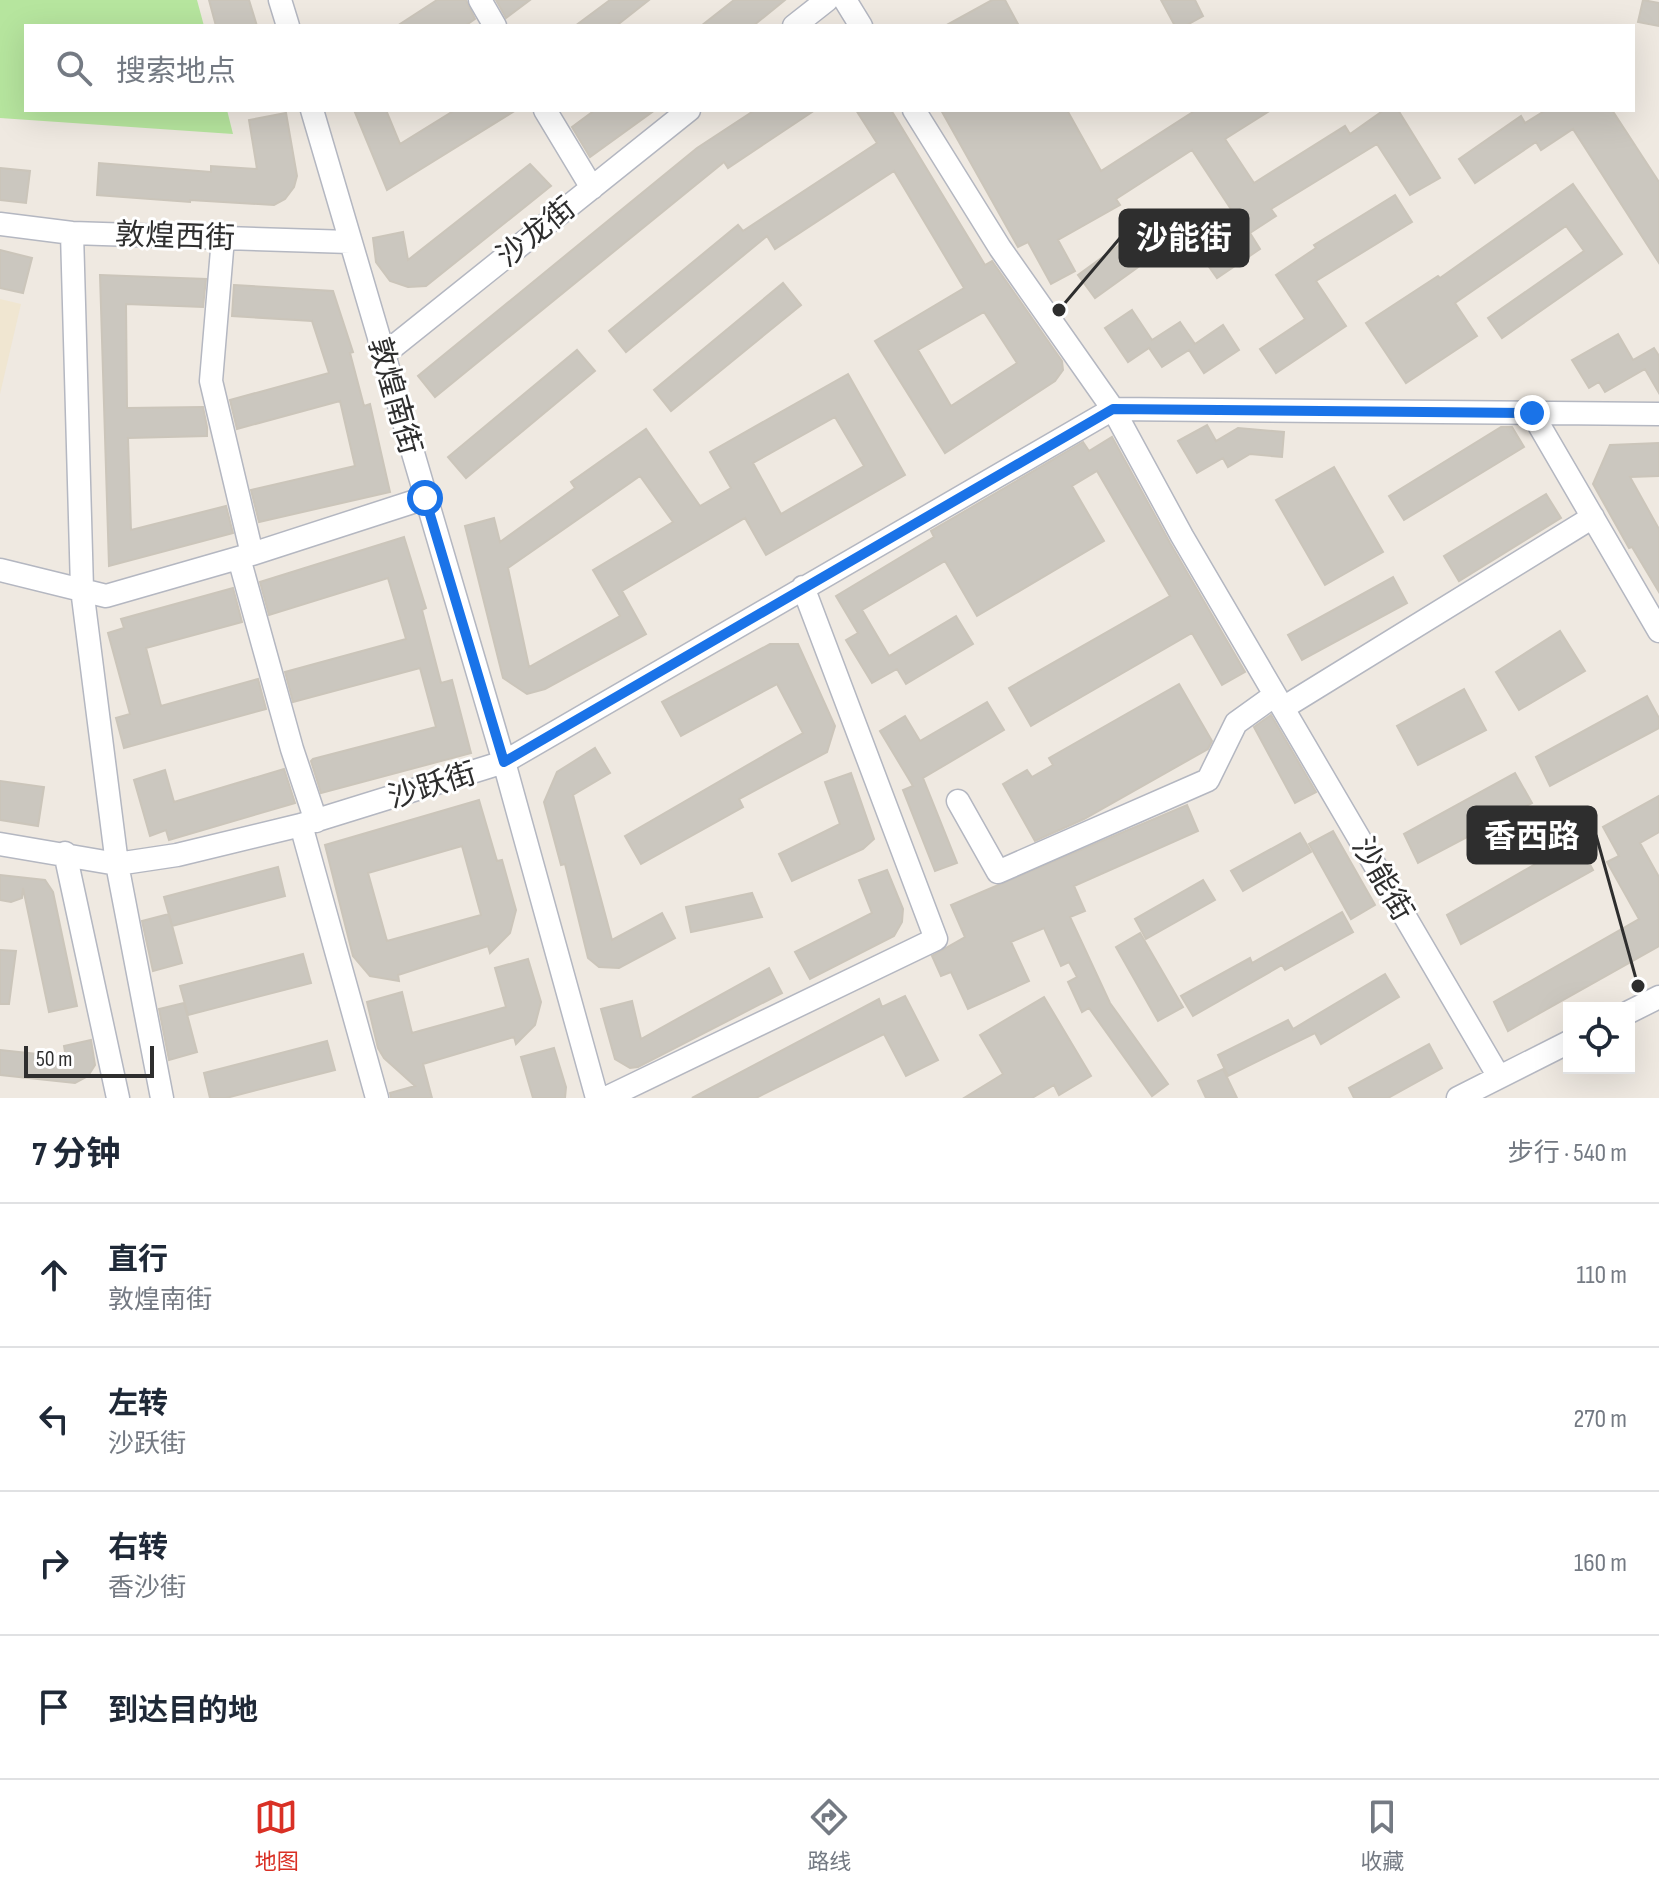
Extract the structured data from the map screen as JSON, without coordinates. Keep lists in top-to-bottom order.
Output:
{
  "streets": {
    "street": [
      "沙龙街",
      "敦煌西街",
      "敦煌南街",
      "沙跃街",
      "沙能街"
    ]
  },
  "crossings": [
    ["沙龙街", "敦煌南街"],
    ["敦煌西街", "敦煌南街"],
    ["敦煌南街", "沙跃街"],
    ["沙跃街", "沙能街"]
  ],
  "places": ["沙能街", "香西路"],
  "scale_bar": "50 m",
  "page": {
    "search": "搜索地点",
    "scale": "50 m",
    "heading": ["7 分钟", "步行 · 540 m"],
    "list": [
      ["直行", "敦煌南街", "110 m"],
      ["左转", "沙跃街", "270 m"],
      ["右转", "香沙街", "160 m"],
      "到达目的地"
    ],
    "nav": ["地图", "路线", "收藏"]
  }
}
